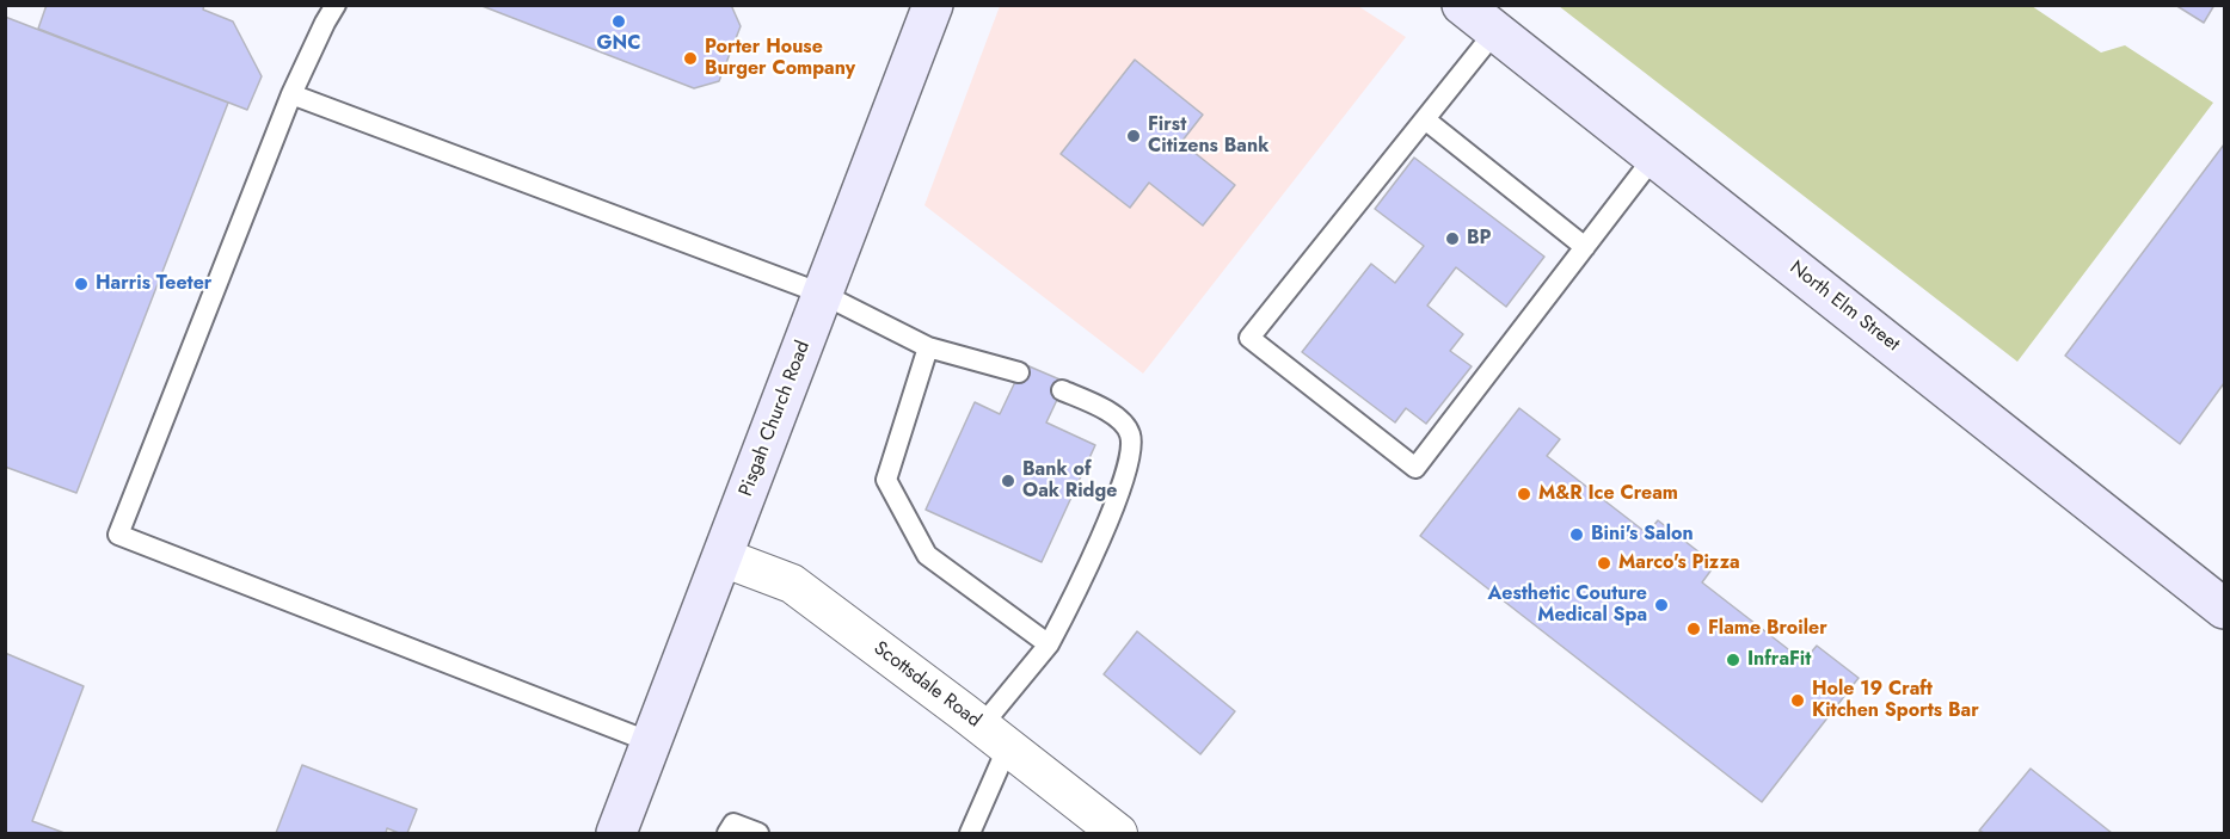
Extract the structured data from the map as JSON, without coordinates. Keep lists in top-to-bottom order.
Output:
{
  "streets": {
    "main road": ["North Elm Street", "Pisgah Church Road"],
    "street": ["Scottsdale Road"]
  },
  "crossings": [
    ["Pisgah Church Road", "Scottsdale Road"]
  ],
  "places": [
    "GNC",
    "Porter House Burger Company",
    "First Citizens Bank",
    "BP",
    "Harris Teeter",
    "Bank of Oak Ridge",
    "M&R Ice Cream",
    "Bini's Salon",
    "Marco's Pizza",
    "Aesthetic Couture Medical Spa",
    "Flame Broiler",
    "InfraFit",
    "Hole 19 Craft Kitchen Sports Bar"
  ]
}
